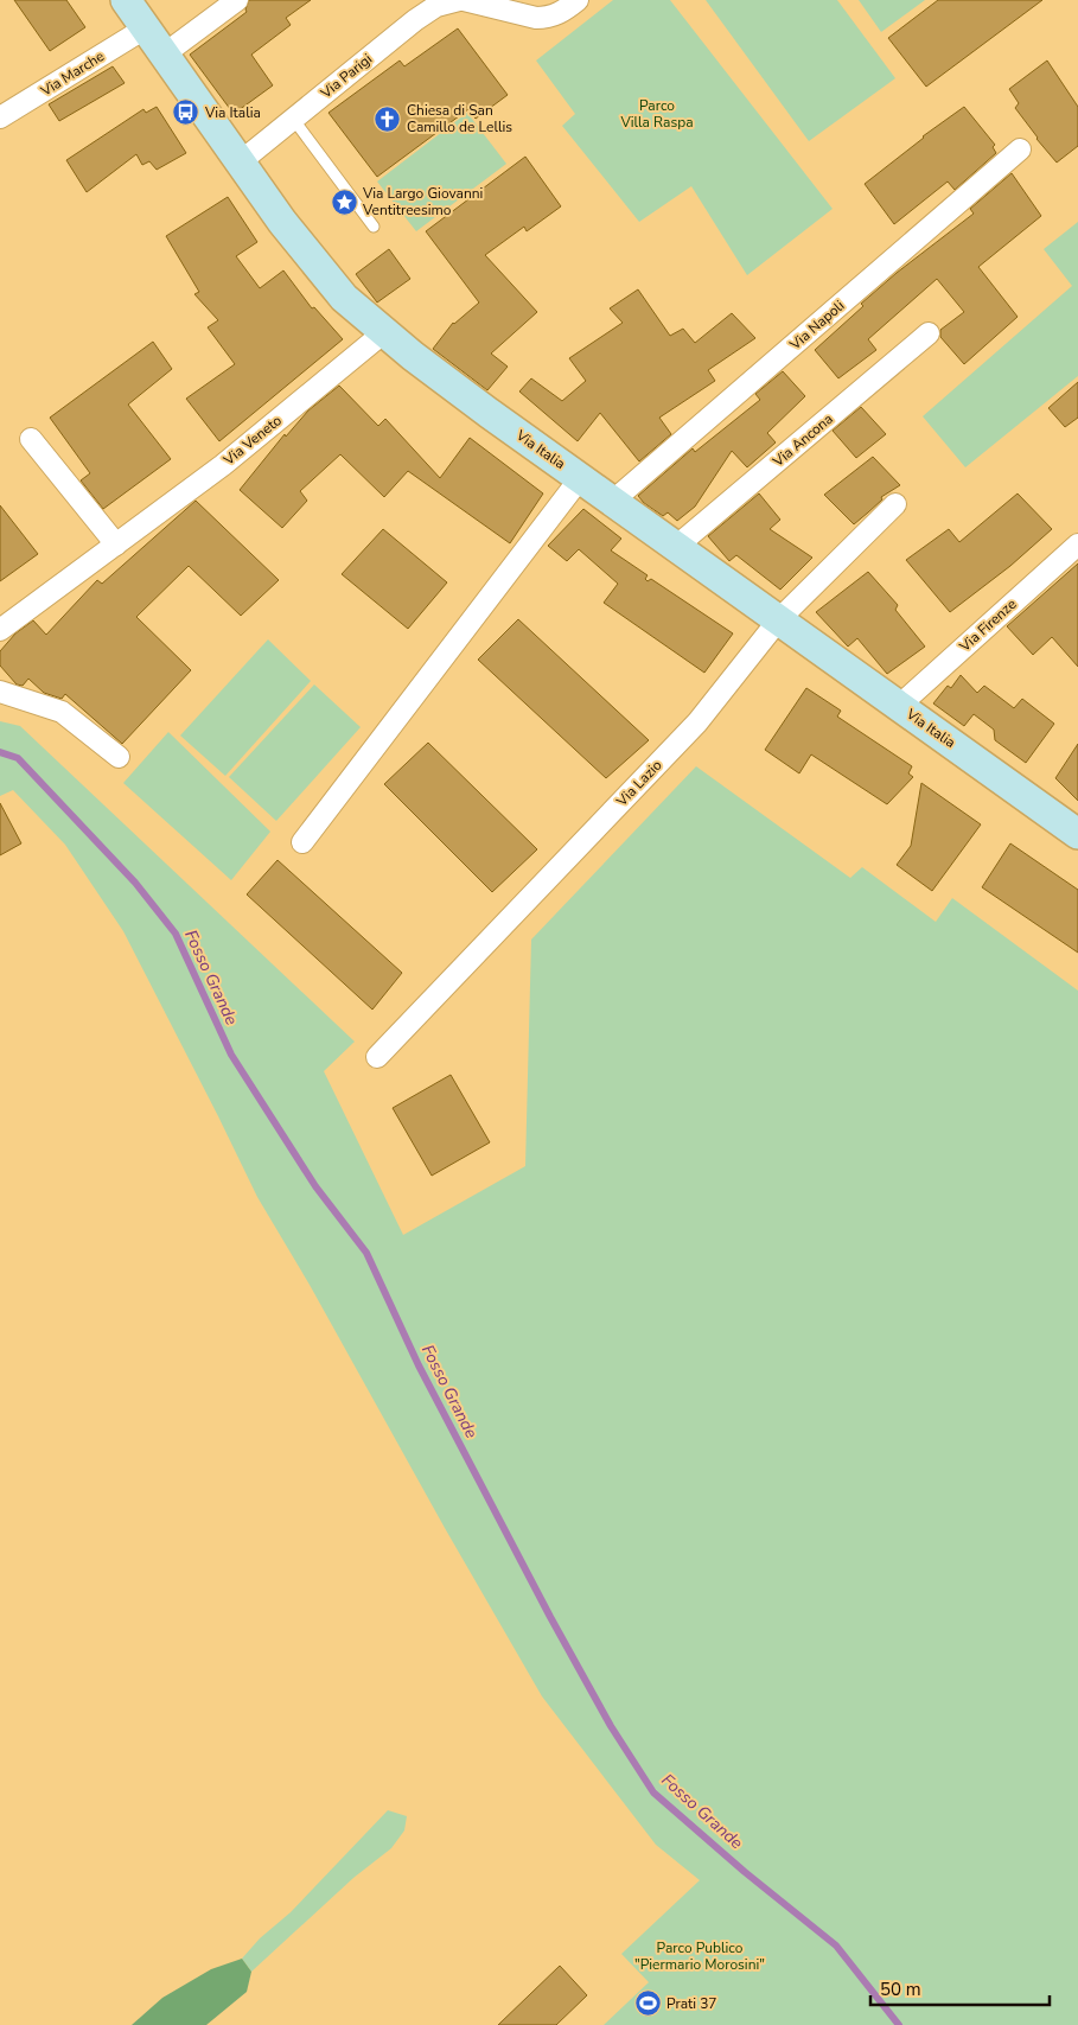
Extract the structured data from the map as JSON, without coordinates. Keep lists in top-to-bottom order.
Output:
{
  "streets": {
    "main road": ["Via Italia"],
    "street": [
      "Via Marche",
      "Via Parigi",
      "Via Napoli",
      "Via Veneto",
      "Via Ancona",
      "Via Firenze",
      "Via Lazio"
    ]
  },
  "crossings": [
    ["Via Marche", "Via Italia"],
    ["Via Parigi", "Via Italia"],
    ["Via Napoli", "Via Italia"],
    ["Via Veneto", "Via Italia"],
    ["Via Ancona", "Via Italia"],
    ["Via Italia", "Via Firenze"],
    ["Via Italia", "Via Lazio"]
  ],
  "water": ["Fosso Grande"],
  "parks": ["Parco Villa Raspa", "Parco Publico \"Piermario Morosini\""],
  "places": {
    "bus stop": ["Via Italia"],
    "church": ["Chiesa di San Camillo de Lellis"],
    "place": ["Via Largo Giovanni Ventitreesimo"],
    "sports": ["Prati 37"]
  },
  "scale_bar": "50 m"
}
